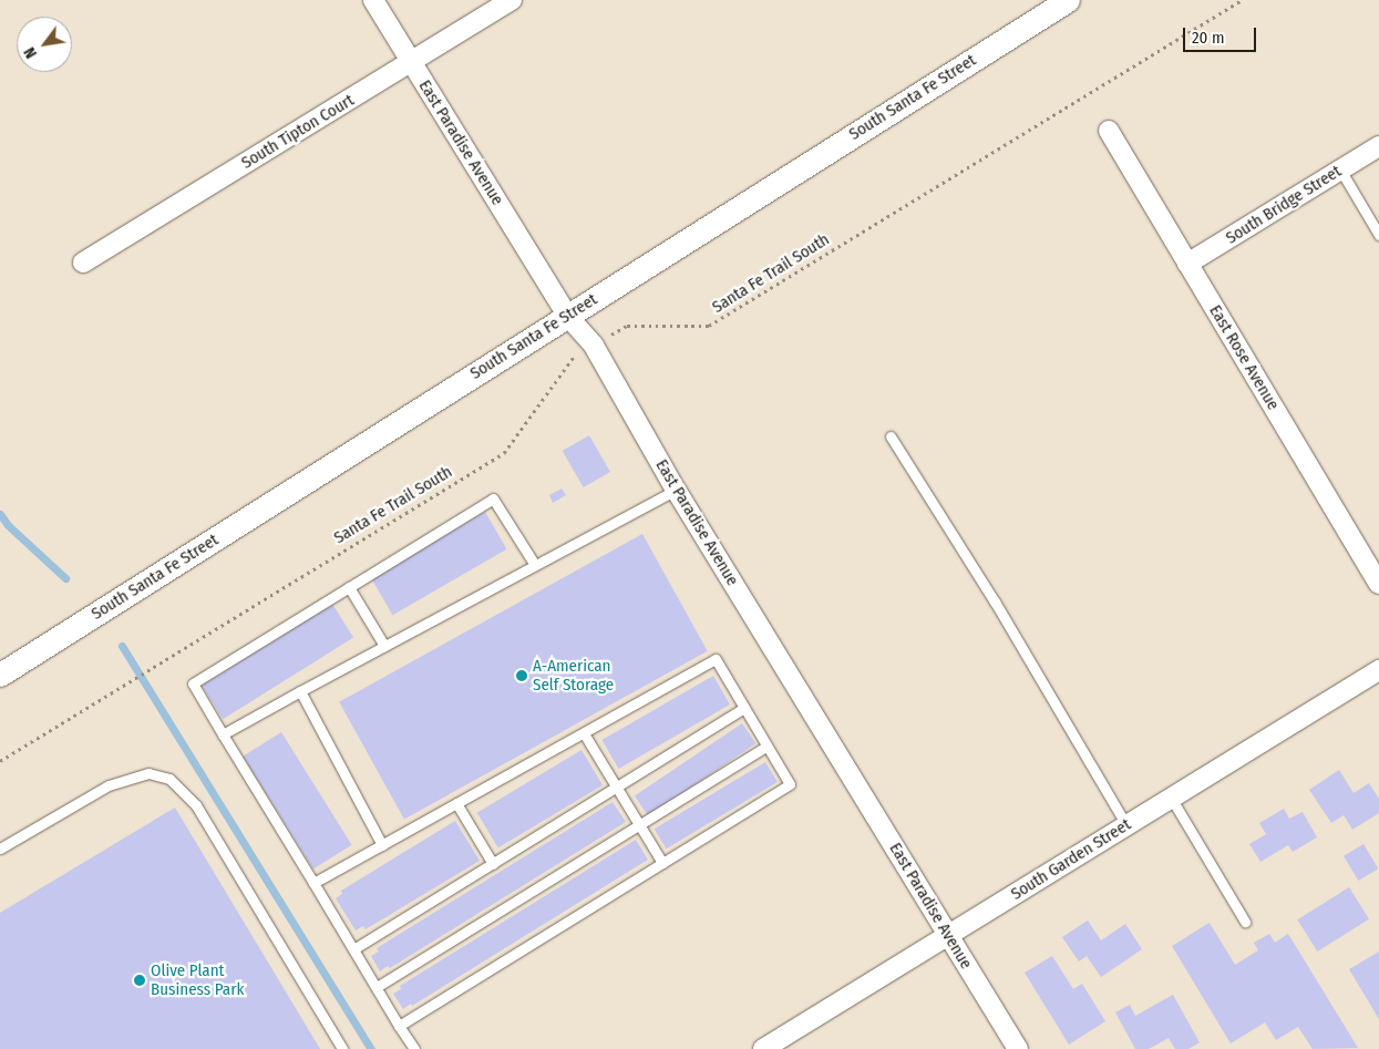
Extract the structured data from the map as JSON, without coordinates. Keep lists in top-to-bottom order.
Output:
{
  "streets": {
    "street": [
      "South Santa Fe Street",
      "South Tipton Court",
      "East Paradise Avenue",
      "South Bridge Street",
      "East Rose Avenue",
      "South Garden Street"
    ],
    "path": ["Santa Fe Trail South"]
  },
  "crossings": [
    ["South Santa Fe Street", "East Paradise Avenue"],
    ["South Tipton Court", "East Paradise Avenue"],
    ["East Paradise Avenue", "Santa Fe Trail South"],
    ["East Paradise Avenue", "South Garden Street"],
    ["South Bridge Street", "East Rose Avenue"]
  ],
  "places": ["A-American Self Storage", "Olive Plant Business Park"],
  "scale_bar": "20 m",
  "north": "bottom left"
}
